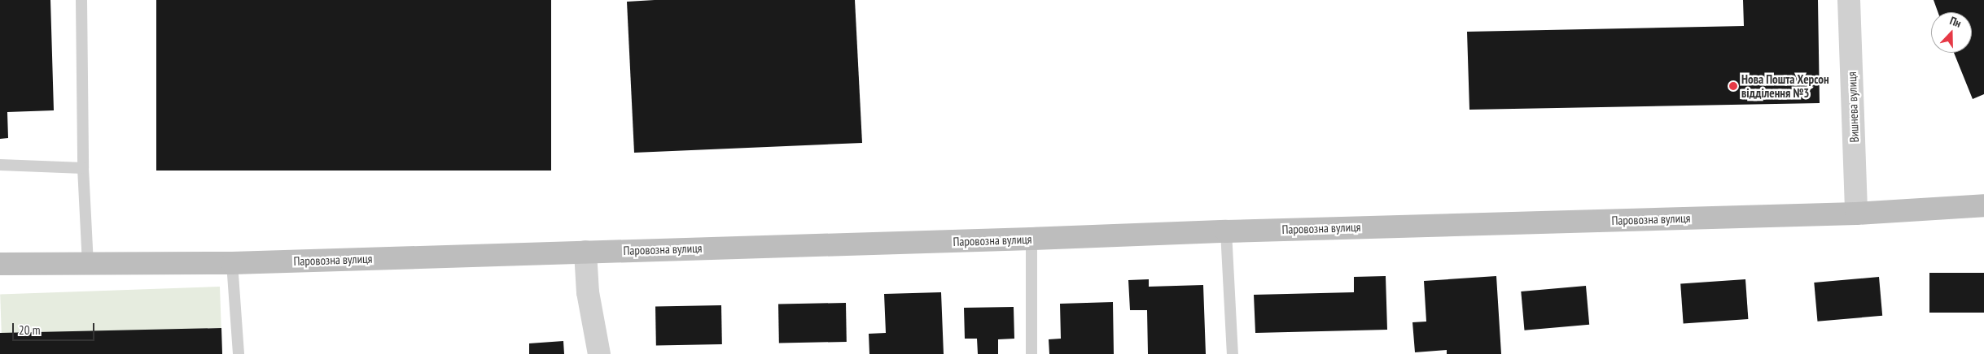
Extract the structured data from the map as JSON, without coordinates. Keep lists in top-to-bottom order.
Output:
{
  "streets": {
    "main road": ["Паровозна вулиця"],
    "street": ["Вишнева вулиця"]
  },
  "crossings": [
    ["Вишнева вулиця", "Паровозна вулиця"]
  ],
  "places": ["Нова Пошта Херсон відділення №3"],
  "scale_bar": "20 m",
  "north": "top"
}
